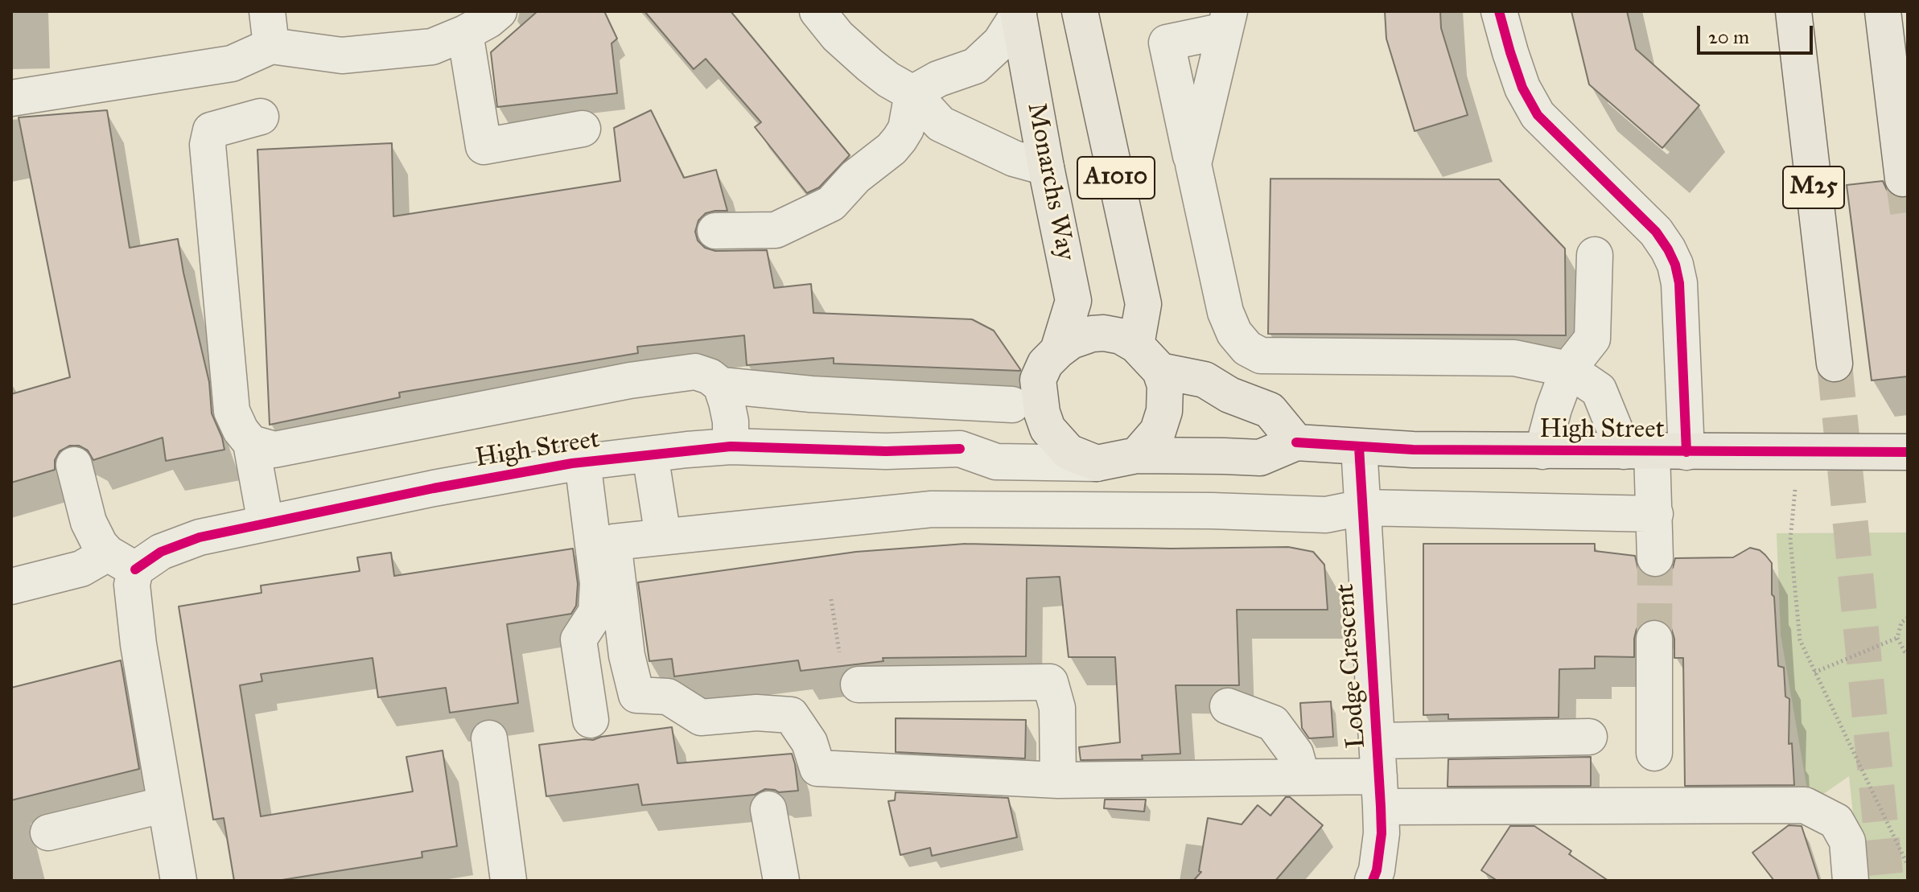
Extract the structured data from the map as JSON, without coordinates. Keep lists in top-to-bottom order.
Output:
{
  "streets": {
    "main road": [
      "A1010",
      "Monarchs Way",
      "M25",
      "High Street"
    ],
    "street": ["Lodge Crescent"]
  },
  "crossings": [
    ["A1010", "Monarchs Way"],
    ["A1010", "High Street"],
    ["Monarchs Way", "High Street"],
    ["High Street", "Lodge Crescent"]
  ],
  "scale_bar": "20 m"
}
